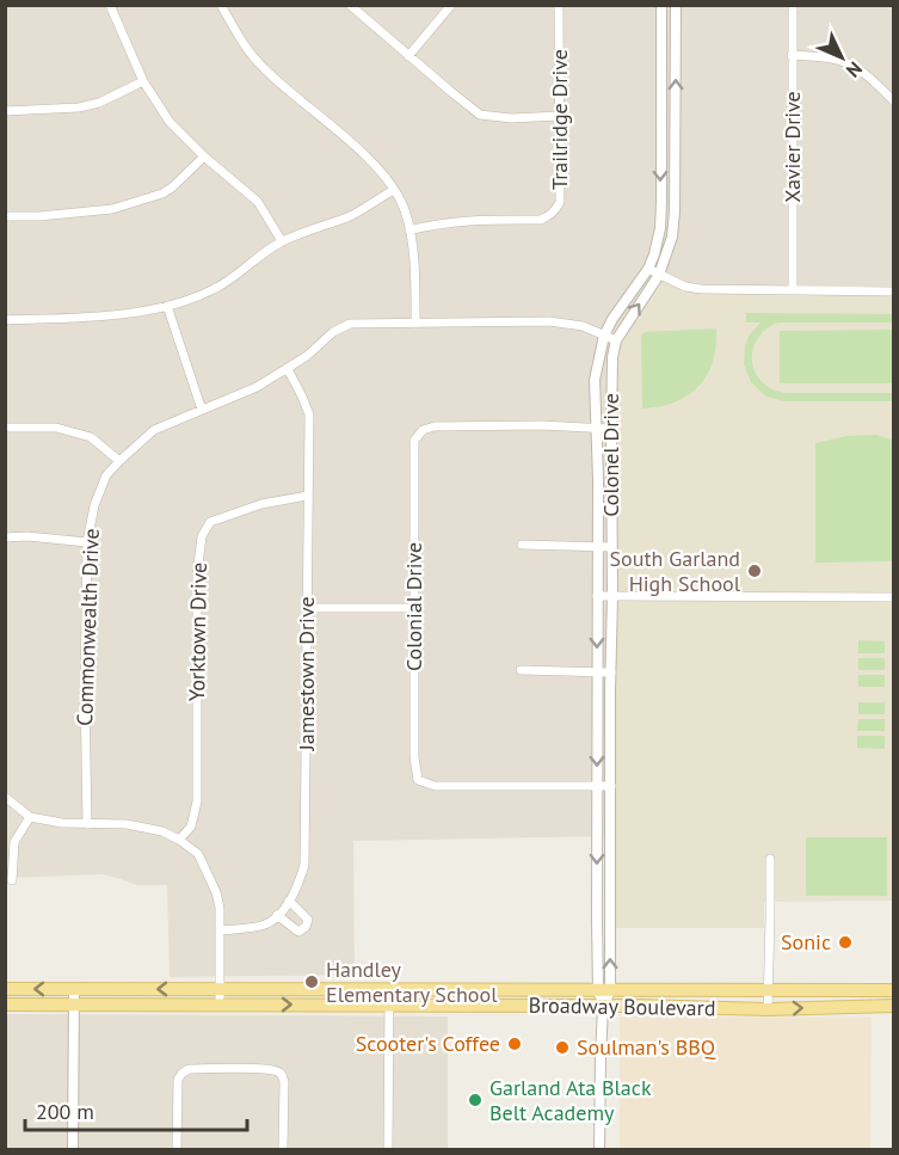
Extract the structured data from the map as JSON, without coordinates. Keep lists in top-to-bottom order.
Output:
{
  "streets": {
    "main road": ["Broadway Boulevard"],
    "street": [
      "Trailridge Drive",
      "Xavier Drive",
      "Colonel Drive",
      "Colonial Drive",
      "Commonwealth Drive",
      "Yorktown Drive",
      "Jamestown Drive"
    ]
  },
  "crossings": [
    ["Colonel Drive", "Colonial Drive"],
    ["Colonel Drive", "Commonwealth Drive"],
    ["Colonel Drive", "Broadway Boulevard"],
    ["Commonwealth Drive", "Jamestown Drive"],
    ["Yorktown Drive", "Jamestown Drive"]
  ],
  "places": [
    "South Garland High School",
    "Sonic",
    "Handley Elementary School",
    "Scooter's Coffee",
    "Soulman's BBQ",
    "Garland Ata Black Belt Academy"
  ],
  "scale_bar": "200 m",
  "north": "bottom right"
}
